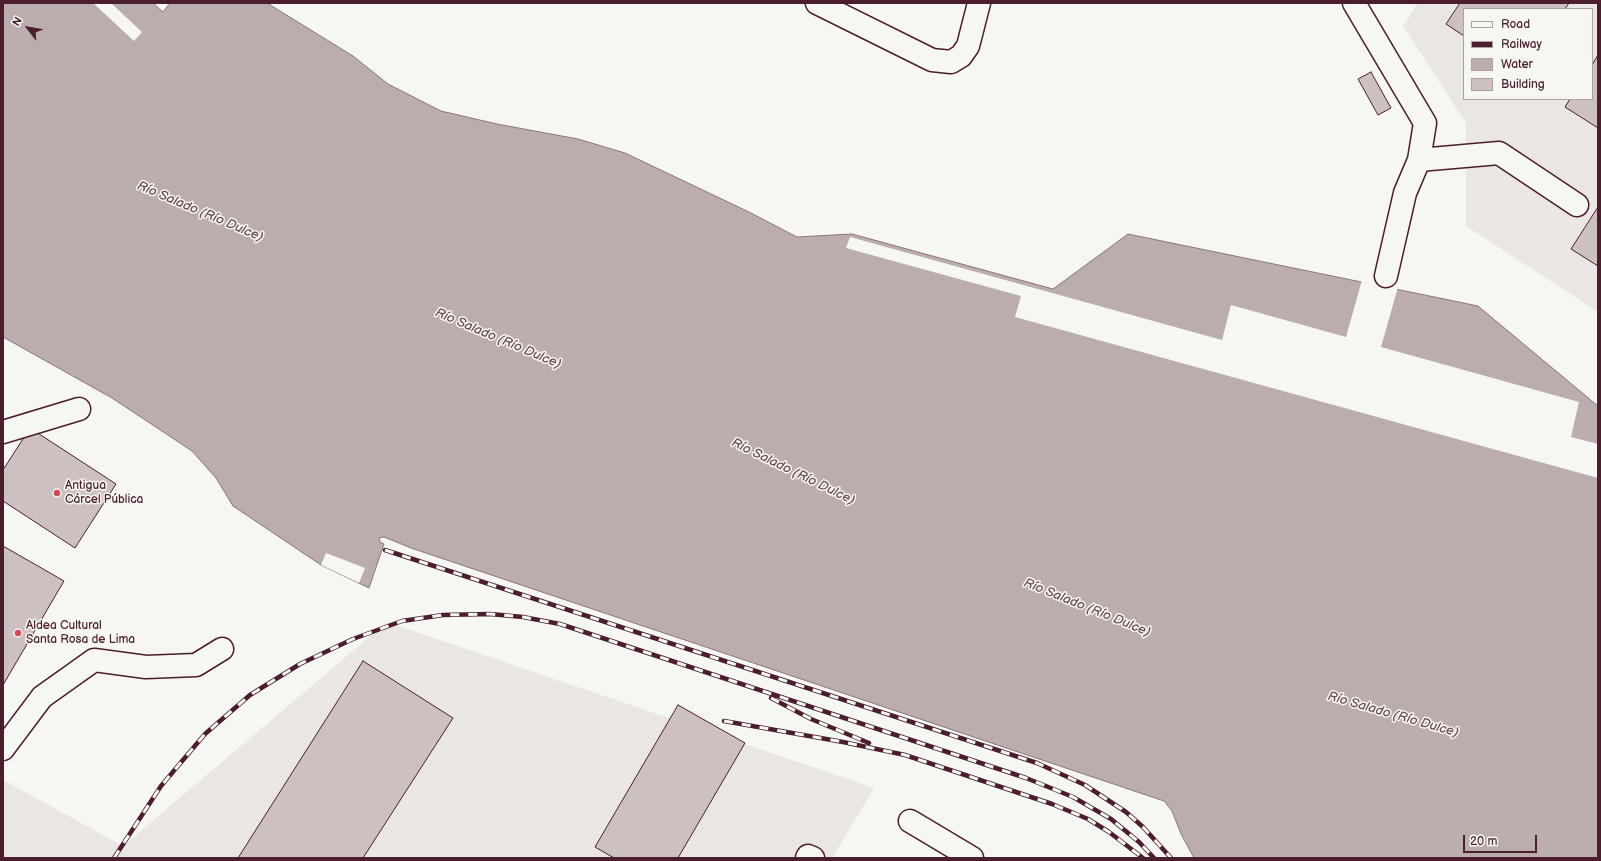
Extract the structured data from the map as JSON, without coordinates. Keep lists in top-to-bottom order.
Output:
{
  "water": ["Río Salado (Río Dulce)"],
  "places": ["Antigua Cárcel Pública", "Aldea Cultural Santa Rosa de Lima"],
  "legend": [
    "Road",
    "Railway",
    "Water",
    "Building"
  ],
  "scale_bar": "20 m",
  "north": "top left"
}
